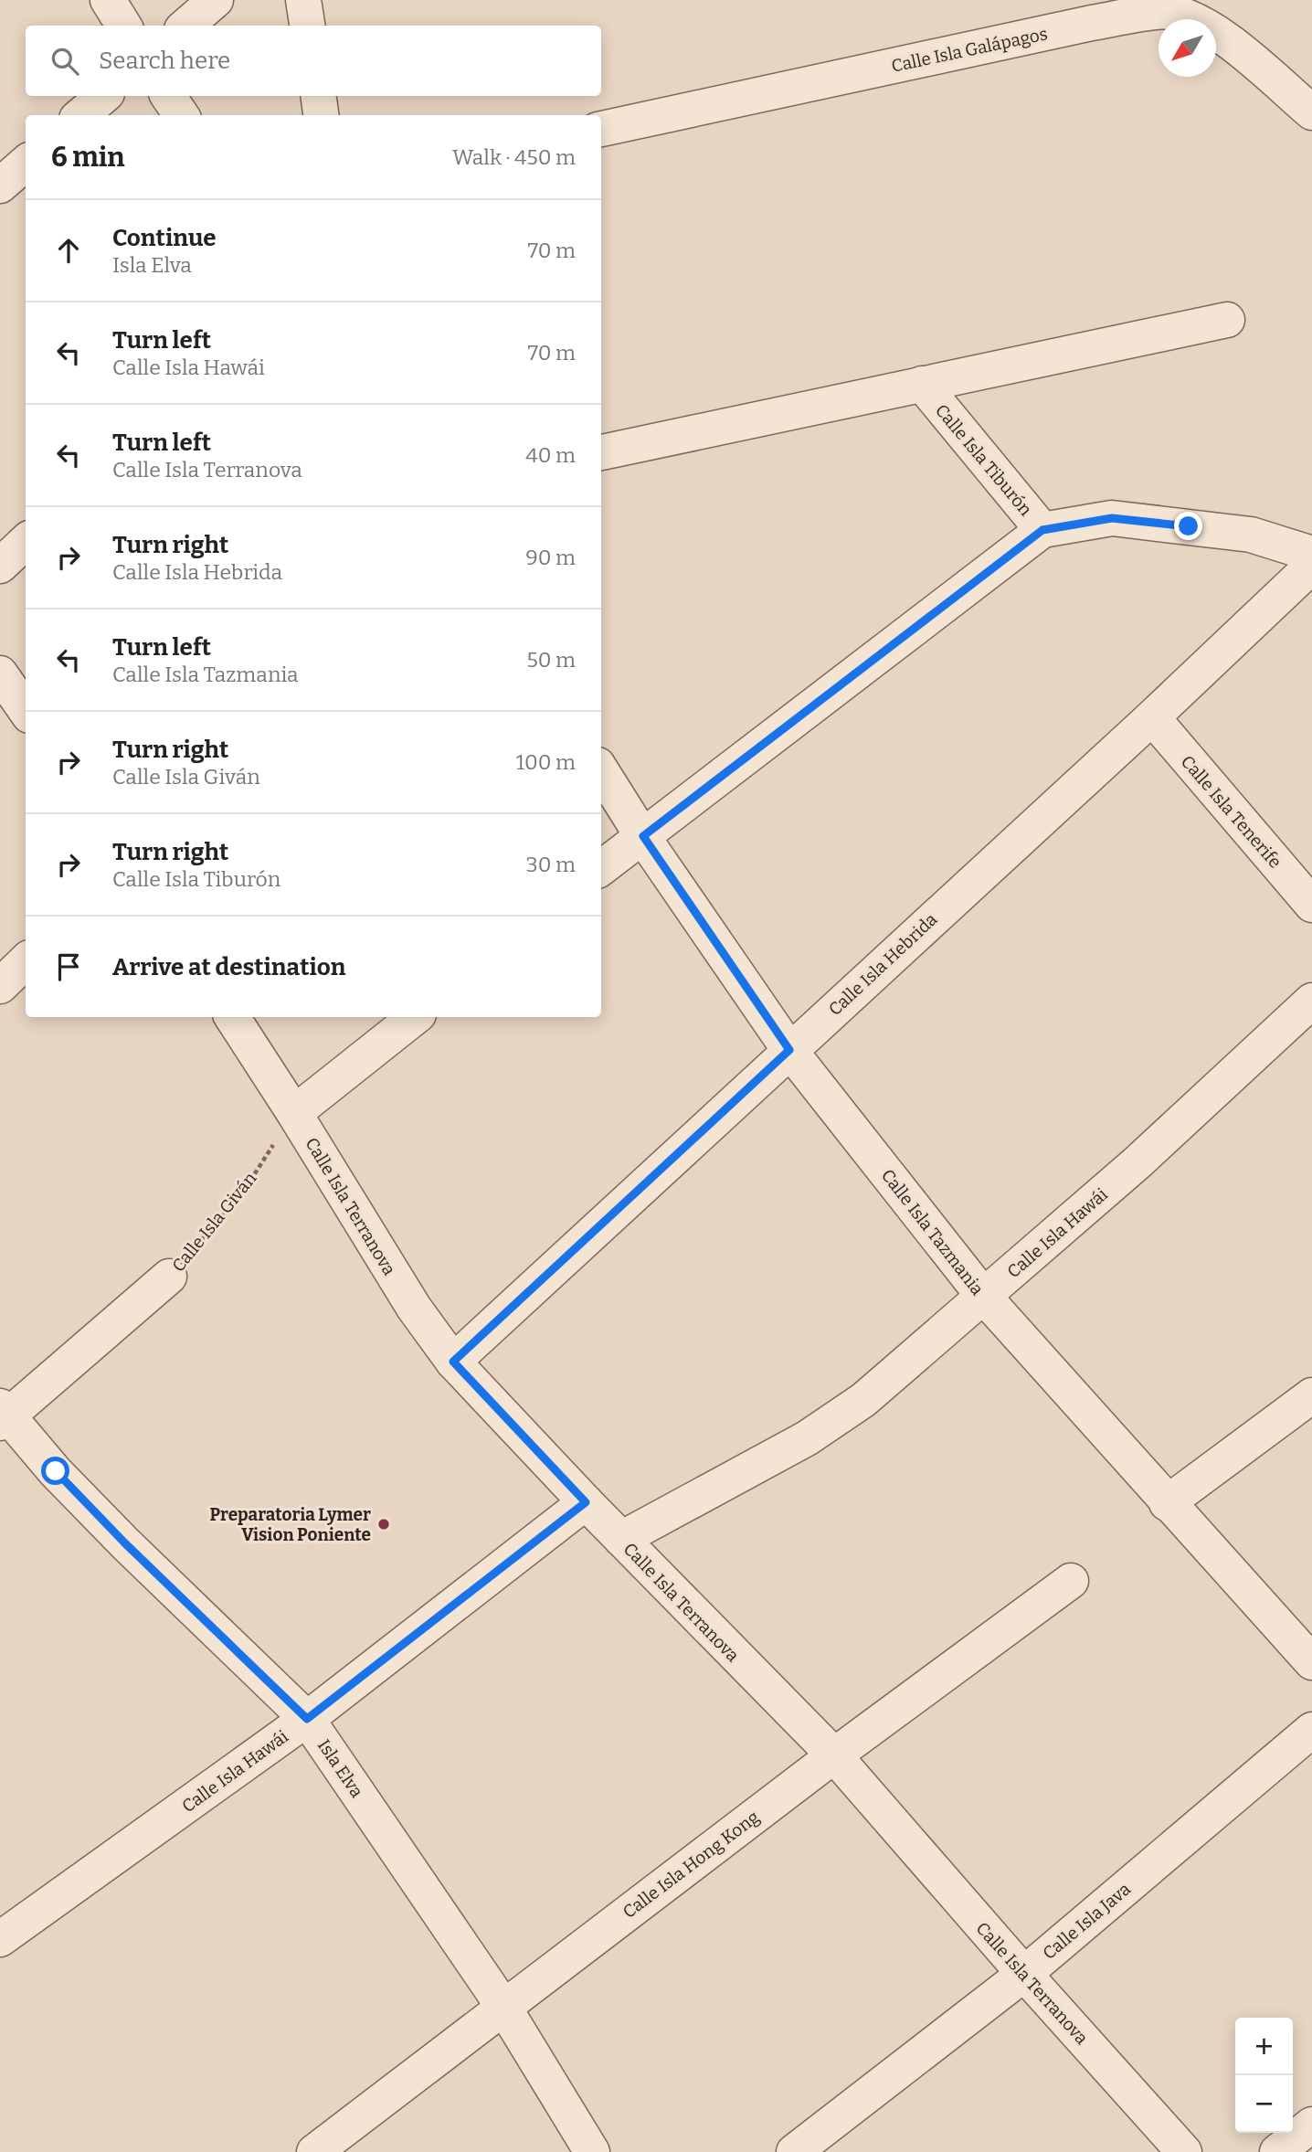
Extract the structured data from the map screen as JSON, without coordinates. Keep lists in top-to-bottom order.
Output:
{
  "streets": {
    "street": [
      "Calle Isla Galápagos",
      "Calle Isla Tiburón",
      "Calle Isla Tenerife",
      "Calle Isla Hebrida",
      "Calle Isla Terranova",
      "Calle Isla Giván",
      "Calle Isla Tazmania",
      "Calle Isla Hawái",
      "Isla Elva",
      "Calle Isla Hong Kong",
      "Calle Isla Java"
    ]
  },
  "crossings": [
    ["Calle Isla Tenerife", "Calle Isla Hebrida"],
    ["Calle Isla Hebrida", "Calle Isla Terranova"],
    ["Calle Isla Hebrida", "Calle Isla Tazmania"],
    ["Calle Isla Terranova", "Calle Isla Giván"],
    ["Calle Isla Terranova", "Calle Isla Hawái"],
    ["Calle Isla Terranova", "Calle Isla Hong Kong"],
    ["Calle Isla Terranova", "Calle Isla Java"],
    ["Calle Isla Giván", "Isla Elva"],
    ["Calle Isla Tazmania", "Calle Isla Hawái"],
    ["Calle Isla Hawái", "Isla Elva"],
    ["Isla Elva", "Calle Isla Hong Kong"]
  ],
  "places": ["Preparatoria Lymer Vision Poniente"],
  "north": "bottom left",
  "page": {
    "search": "Search here",
    "heading": ["6 min", "Walk · 450 m"],
    "list": [
      ["Continue", "Isla Elva", "70 m"],
      ["Turn left", "Calle Isla Hawái", "70 m"],
      ["Turn left", "Calle Isla Terranova", "40 m"],
      ["Turn right", "Calle Isla Hebrida", "90 m"],
      ["Turn left", "Calle Isla Tazmania", "50 m"],
      ["Turn right", "Calle Isla Giván", "100 m"],
      ["Turn right", "Calle Isla Tiburón", "30 m"],
      "Arrive at destination"
    ],
    "map_buttons": ["+", "−"]
  }
}
